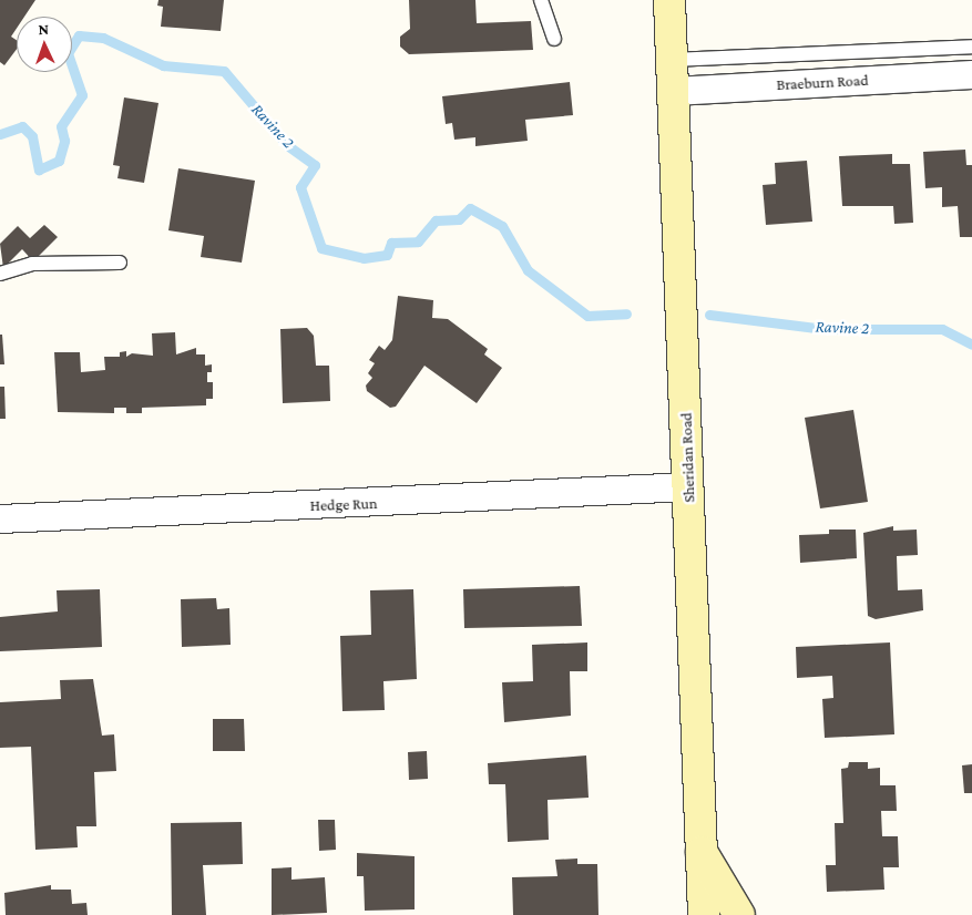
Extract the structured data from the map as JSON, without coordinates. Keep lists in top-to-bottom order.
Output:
{
  "streets": {
    "street": ["Braeburn Road", "Sheridan Road", "Hedge Run"]
  },
  "crossings": [
    ["Braeburn Road", "Sheridan Road"],
    ["Sheridan Road", "Hedge Run"]
  ],
  "water": ["Ravine 2"],
  "north": "top"
}
